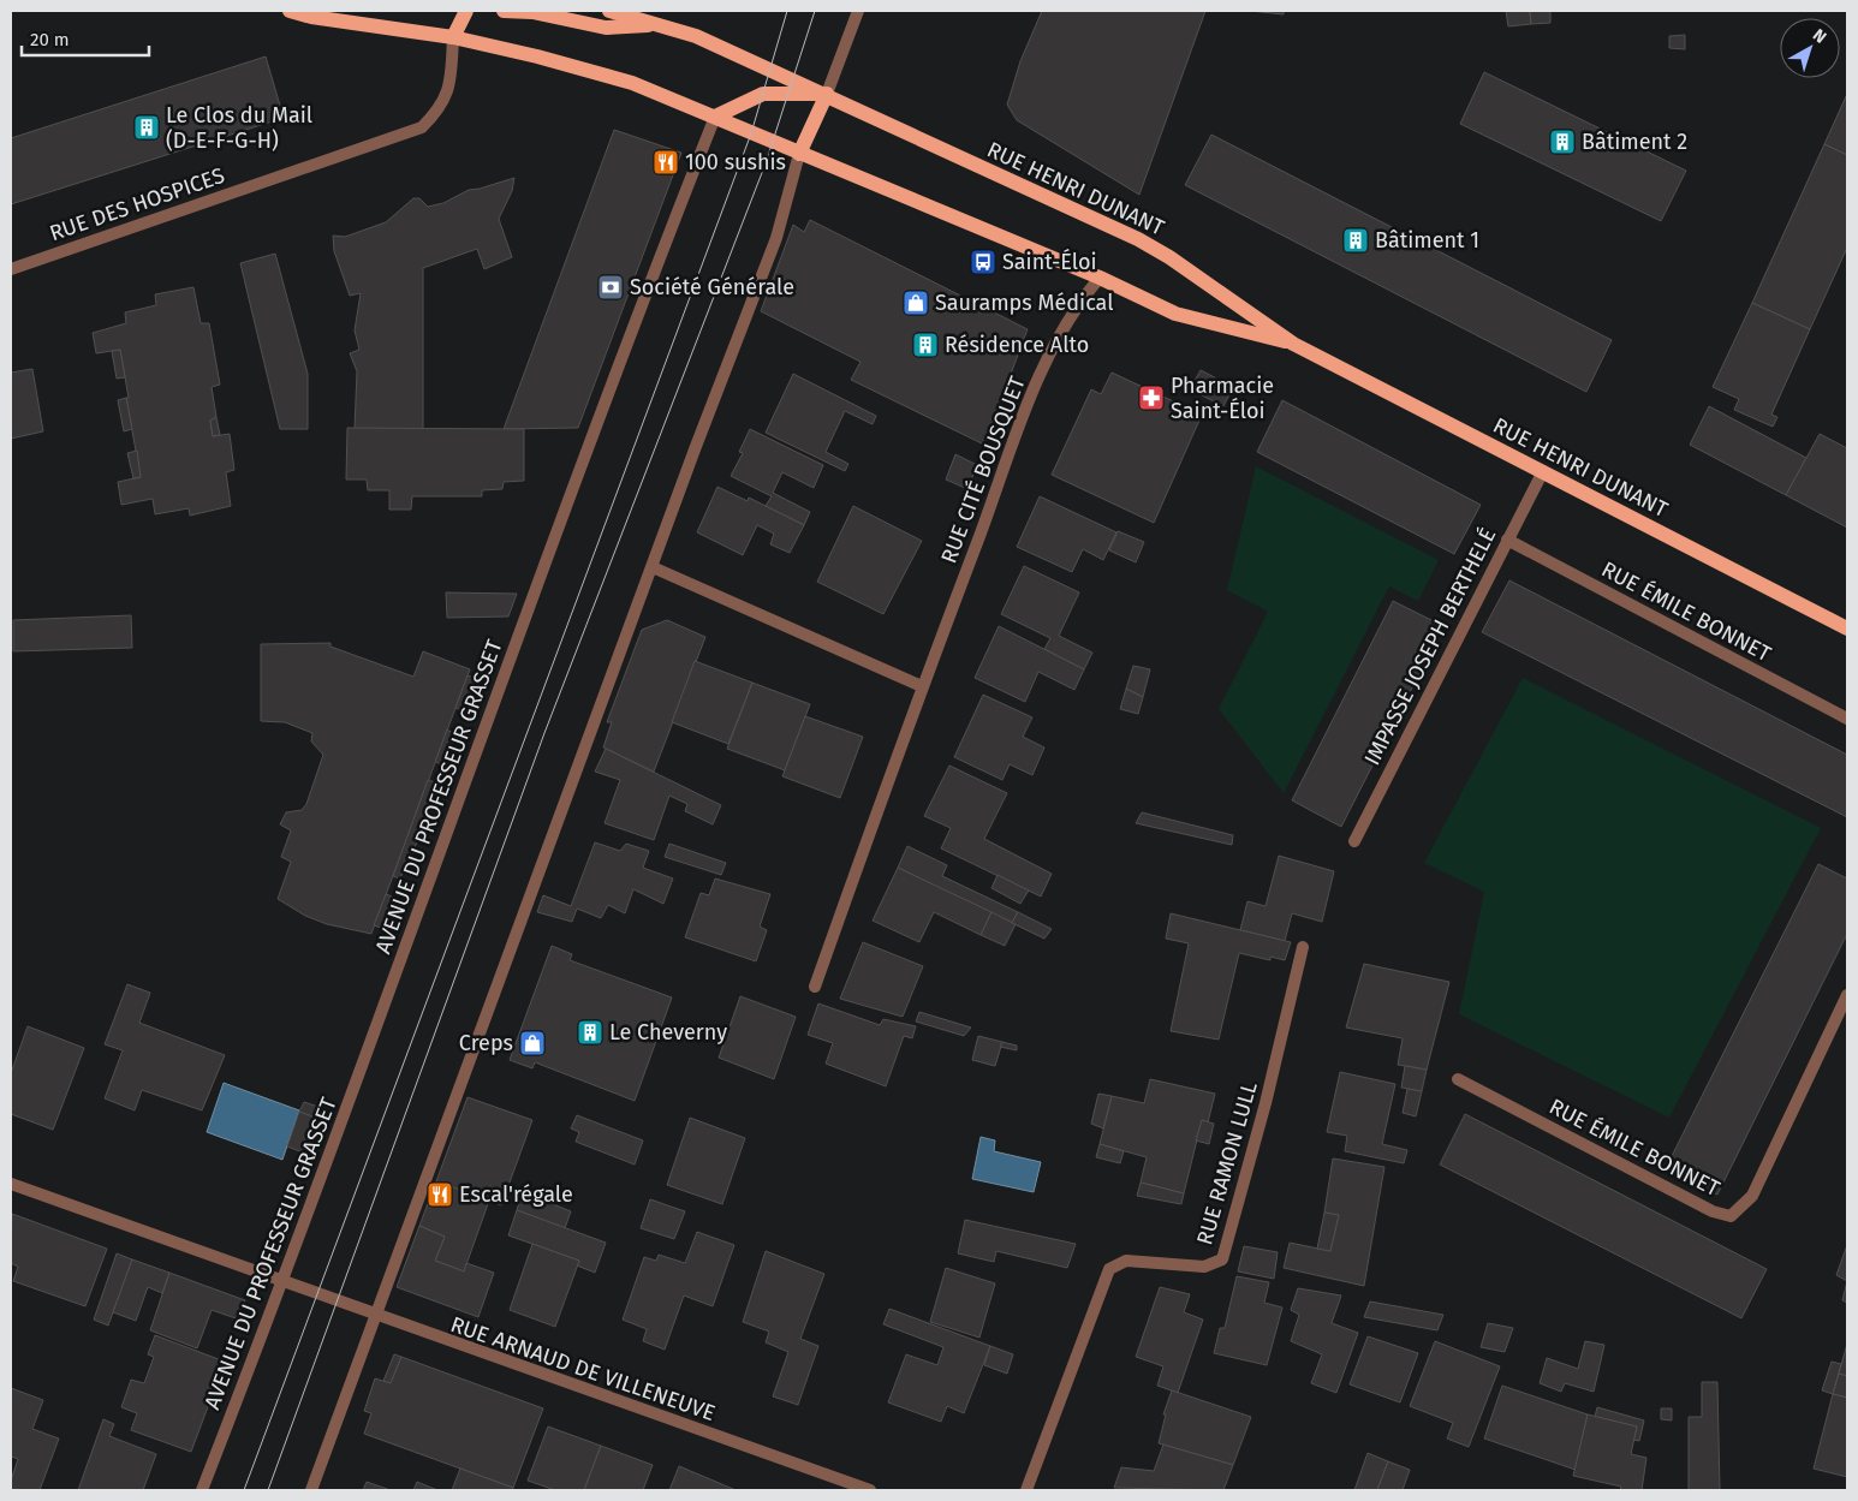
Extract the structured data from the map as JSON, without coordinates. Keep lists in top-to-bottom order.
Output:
{
  "streets": {
    "main road": ["RUE HENRI DUNANT"],
    "street": [
      "RUE DES HOSPICES",
      "RUE CITÉ BOUSQUET",
      "RUE ÉMILE BONNET",
      "IMPASSE JOSEPH BERTHELÉ",
      "AVENUE DU PROFESSEUR GRASSET",
      "RUE RAMON LULL",
      "RUE ARNAUD DE VILLENEUVE"
    ]
  },
  "crossings": [
    ["RUE HENRI DUNANT", "RUE DES HOSPICES"],
    ["RUE HENRI DUNANT", "RUE CITÉ BOUSQUET"],
    ["RUE HENRI DUNANT", "IMPASSE JOSEPH BERTHELÉ"],
    ["RUE HENRI DUNANT", "AVENUE DU PROFESSEUR GRASSET"],
    ["RUE ÉMILE BONNET", "IMPASSE JOSEPH BERTHELÉ"],
    ["AVENUE DU PROFESSEUR GRASSET", "RUE ARNAUD DE VILLENEUVE"]
  ],
  "places": {
    "building": [
      "Le Clos du Mail (D-E-F-G-H)",
      "Bâtiment 2",
      "Bâtiment 1",
      "Résidence Alto",
      "Le Cheverny"
    ],
    "restaurant": ["100 sushis", "Escal'régale"],
    "bus stop": ["Saint-Éloi"],
    "bank": ["Société Générale"],
    "shop": ["Sauramps Médical", "Creps"],
    "pharmacy": ["Pharmacie Saint-Éloi"]
  },
  "scale_bar": "20 m",
  "north": "top right"
}
